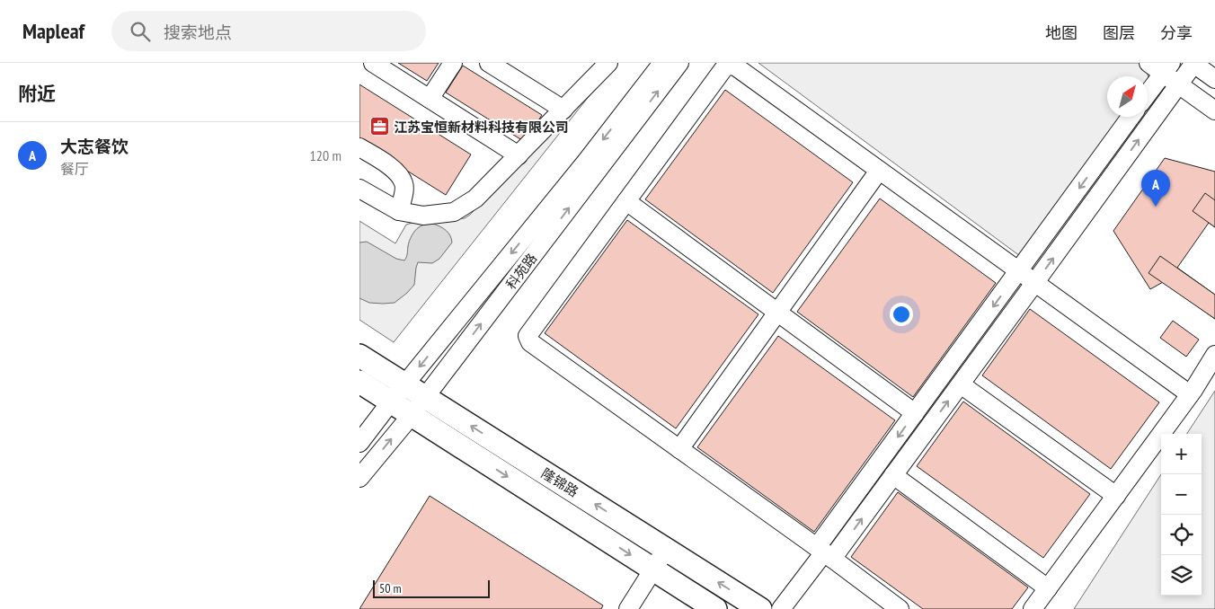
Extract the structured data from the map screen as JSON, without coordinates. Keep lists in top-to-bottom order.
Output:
{
  "streets": {
    "main road": ["隆锦路"],
    "street": ["科苑路"]
  },
  "crossings": [
    ["科苑路", "隆锦路"]
  ],
  "places": {
    "office": ["江苏宝恒新材料科技有限公司"]
  },
  "scale_bar": "50 m",
  "north": "top right",
  "page": {
    "header": "Mapleaf",
    "search": "搜索地点",
    "nav": ["地图", "图层", "分享"],
    "heading": "附近",
    "list": [
      {
        "mark": "A",
        "name": "大志餐饮",
        "note": "餐厅",
        "value": "120 m"
      }
    ],
    "pins": "A",
    "map_buttons": ["+", "−"],
    "scale": "50 m"
  }
}
